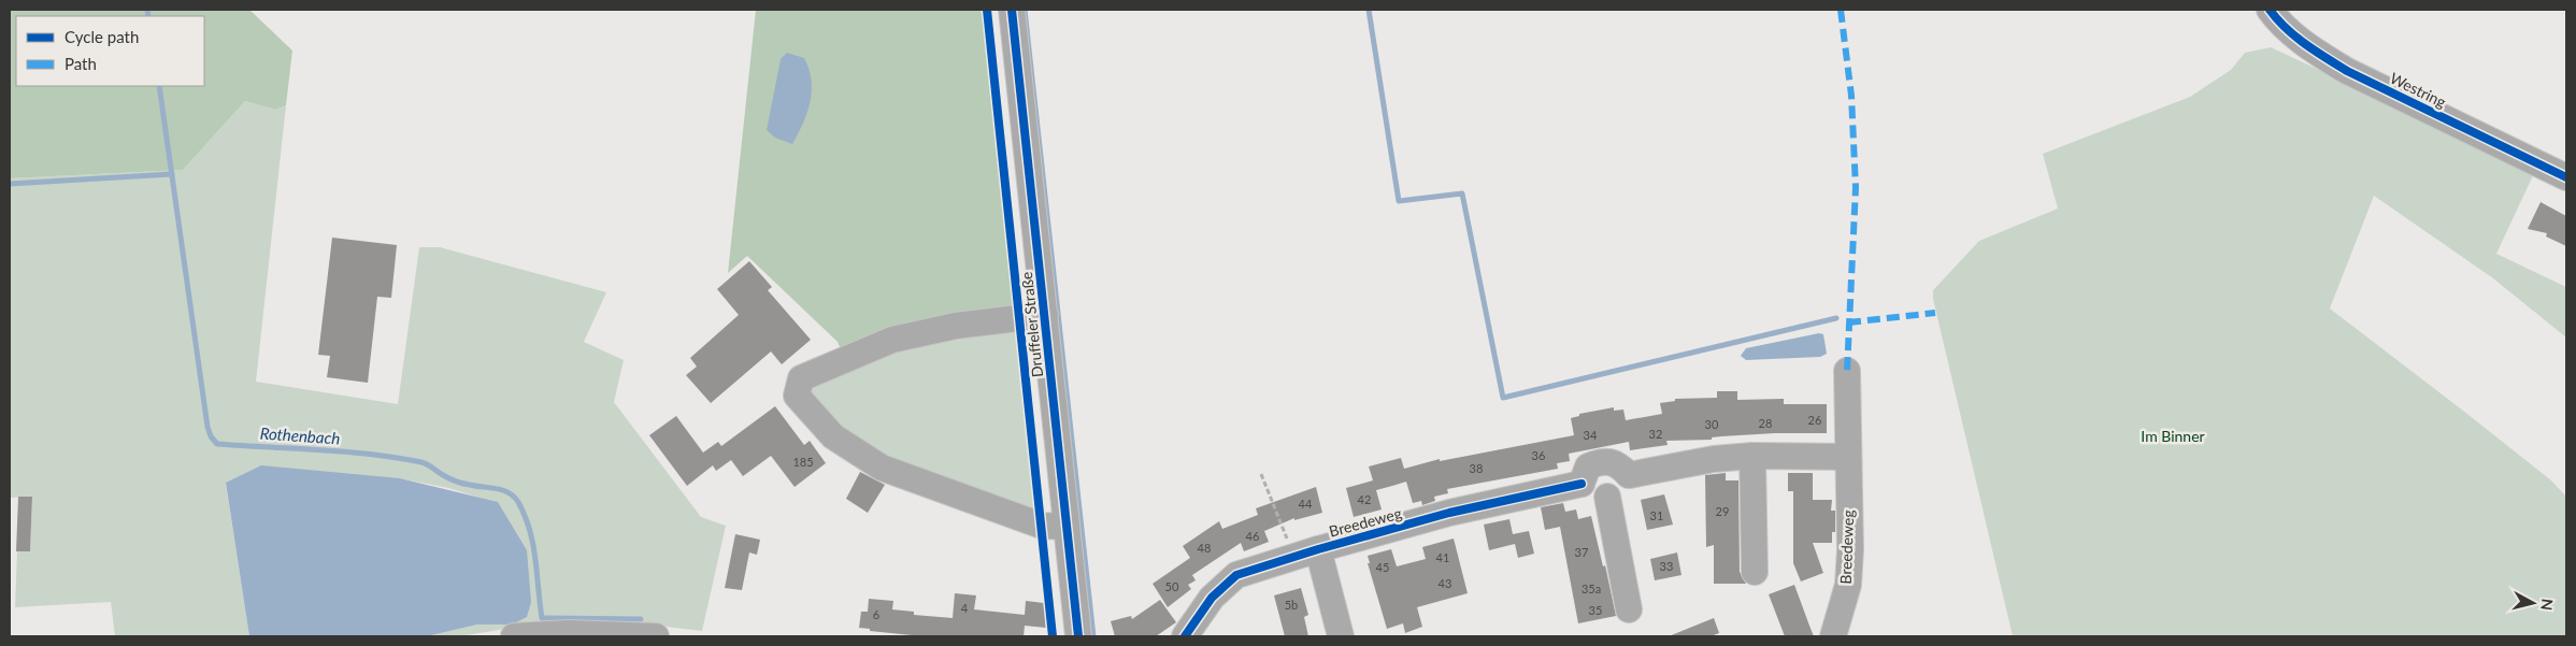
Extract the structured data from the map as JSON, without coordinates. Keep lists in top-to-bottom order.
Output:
{
  "streets": {
    "street": ["Westring", "Druffeler Straße", "Breedeweg"]
  },
  "water": ["Rothenbach"],
  "parks": ["Im Binner"],
  "house_numbers": [
    "26",
    "28",
    "30",
    "32",
    "34",
    "36",
    "185",
    "38",
    "42",
    "44",
    "29",
    "31",
    "46",
    "48",
    "37",
    "41",
    "33",
    "45",
    "43",
    "50",
    "35a",
    "5b",
    "4",
    "35",
    "6"
  ],
  "legend": ["Cycle path", "Path"],
  "north": "right"
}
